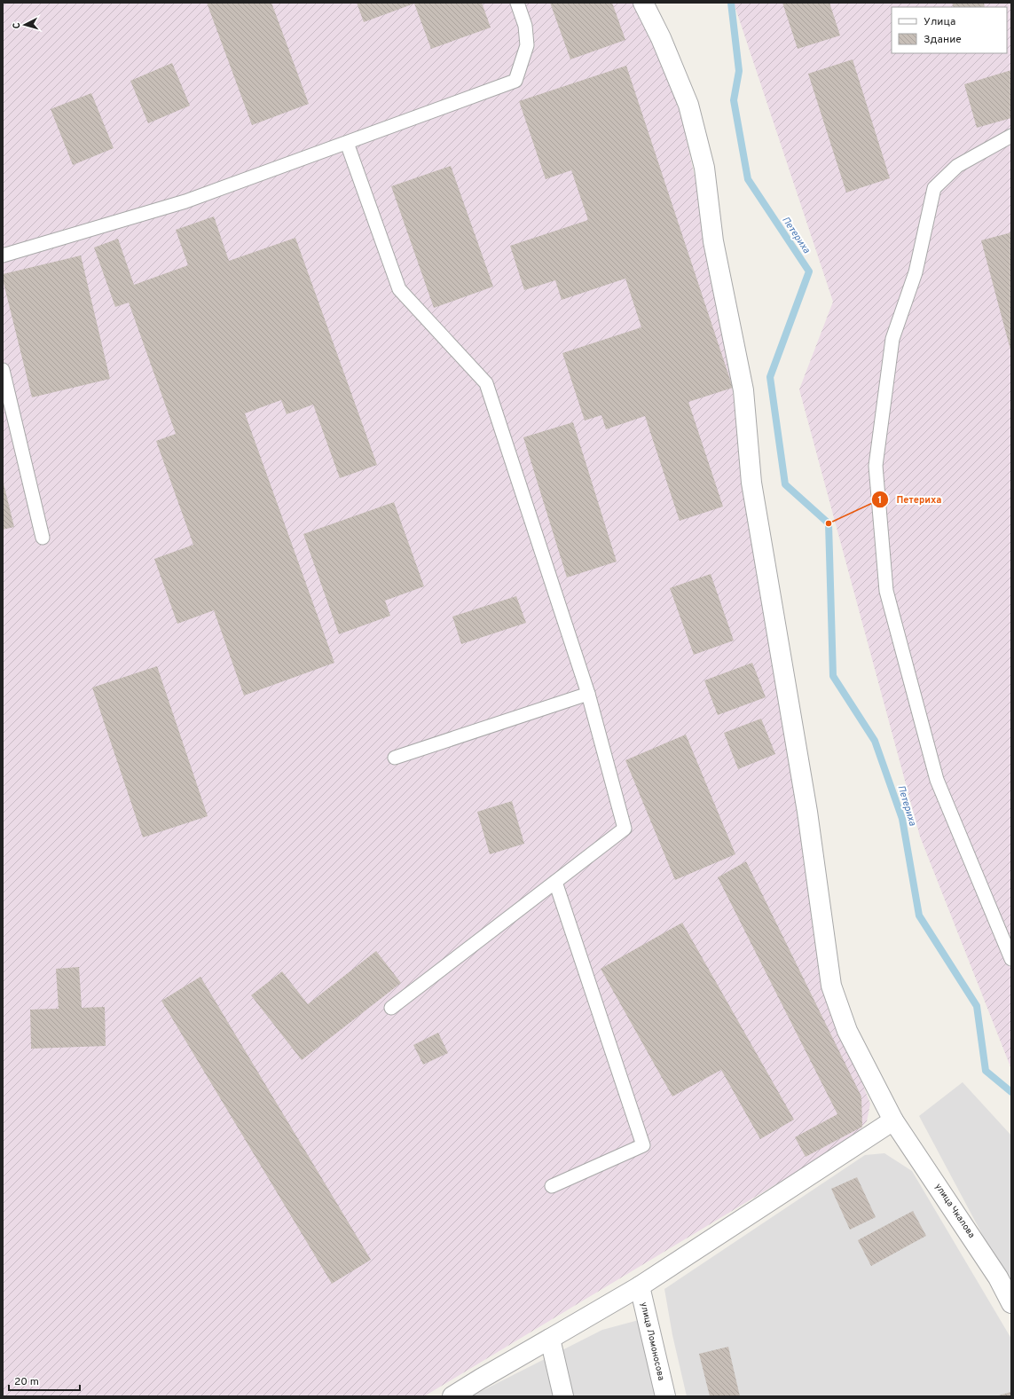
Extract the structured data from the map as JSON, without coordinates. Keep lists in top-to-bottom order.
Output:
{
  "streets": {
    "street": ["улица Чкалова", "улица Ломоносова"]
  },
  "water": ["Петериха"],
  "places": ["Петериха"],
  "legend": ["Улица", "Здание"],
  "scale_bar": "20 m",
  "north": "left"
}
